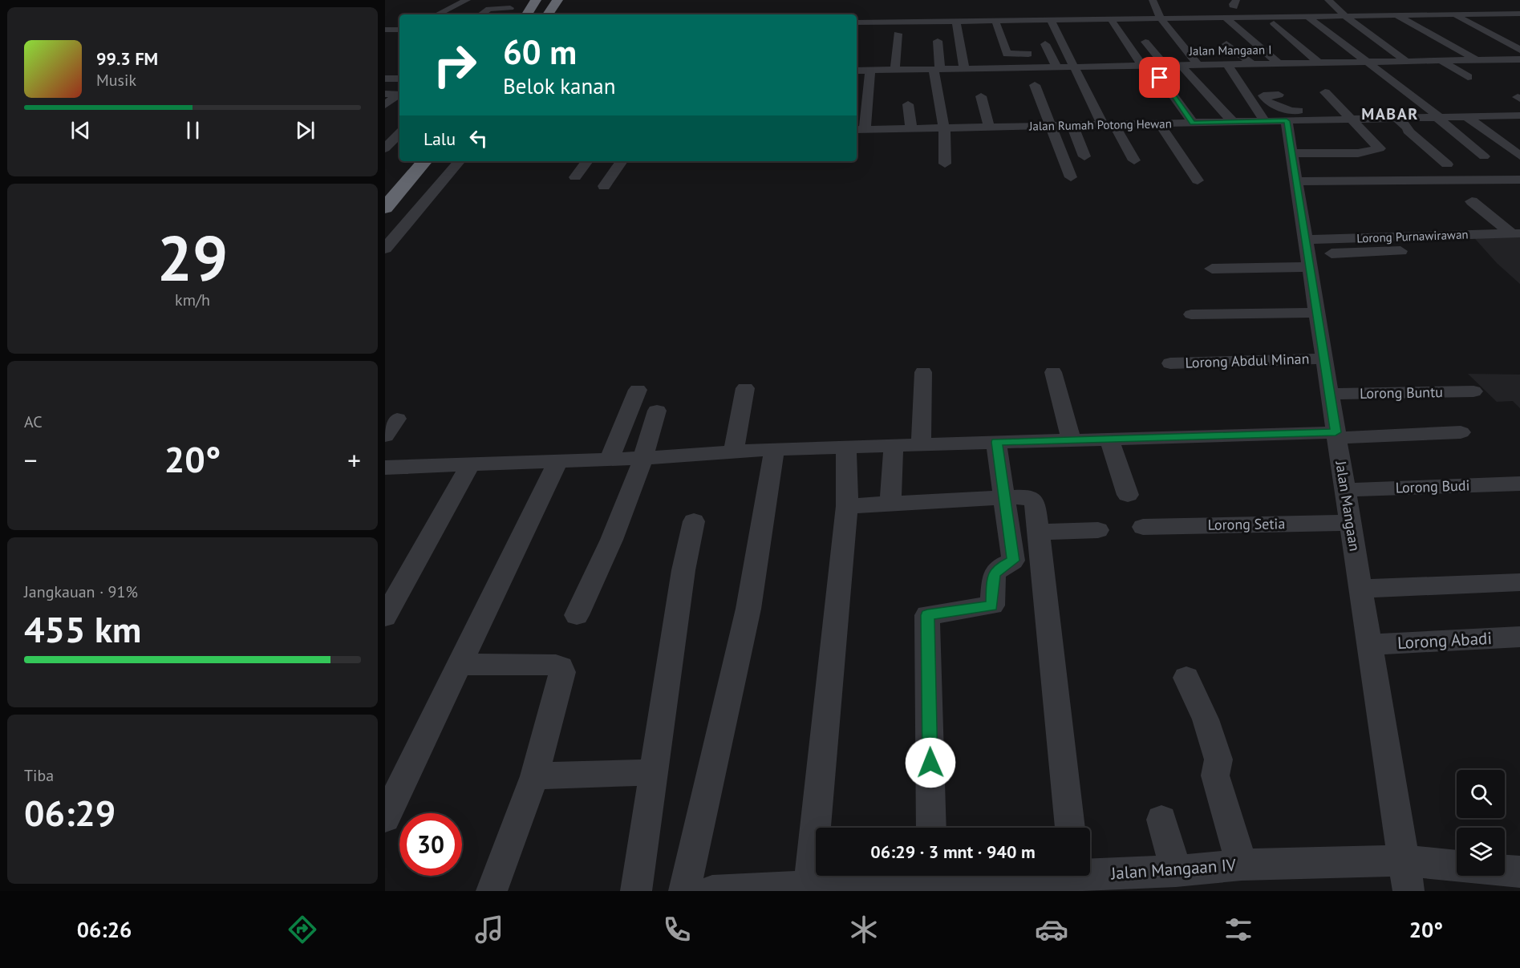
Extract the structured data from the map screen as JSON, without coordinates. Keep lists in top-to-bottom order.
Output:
{
  "streets": {
    "street": [
      "Jalan Mangaan I",
      "Jalan Rumah Potong Hewan",
      "Lorong Purnawirawan",
      "Lorong Abdul Minan",
      "Lorong Buntu",
      "Lorong Budi",
      "Jalan Mangaan",
      "Lorong Setia",
      "Lorong Abadi",
      "Jalan Mangaan IV"
    ]
  },
  "crossings": [
    ["Jalan Rumah Potong Hewan", "Jalan Mangaan"],
    ["Lorong Purnawirawan", "Jalan Mangaan"],
    ["Lorong Abdul Minan", "Jalan Mangaan"],
    ["Lorong Buntu", "Jalan Mangaan"],
    ["Lorong Budi", "Jalan Mangaan"],
    ["Jalan Mangaan", "Lorong Setia"],
    ["Jalan Mangaan", "Lorong Abadi"],
    ["Jalan Mangaan", "Jalan Mangaan IV"]
  ],
  "districts": ["MABAR"],
  "page": {
    "turn": ["60 m", "Belok kanan"],
    "song": ["99.3 FM", "Musik"],
    "then": "Lalu",
    "tile": [
      ["29", "km/h"],
      "AC",
      ["Jangkauan · 91%", "455 km"],
      ["Tiba", "06:29"]
    ],
    "heat": ["−", "20°", "+"],
    "limit": "30",
    "trip": "06:29 · 3 mnt · 940 m",
    "tabs": ["06:26", "20°"]
  }
}
